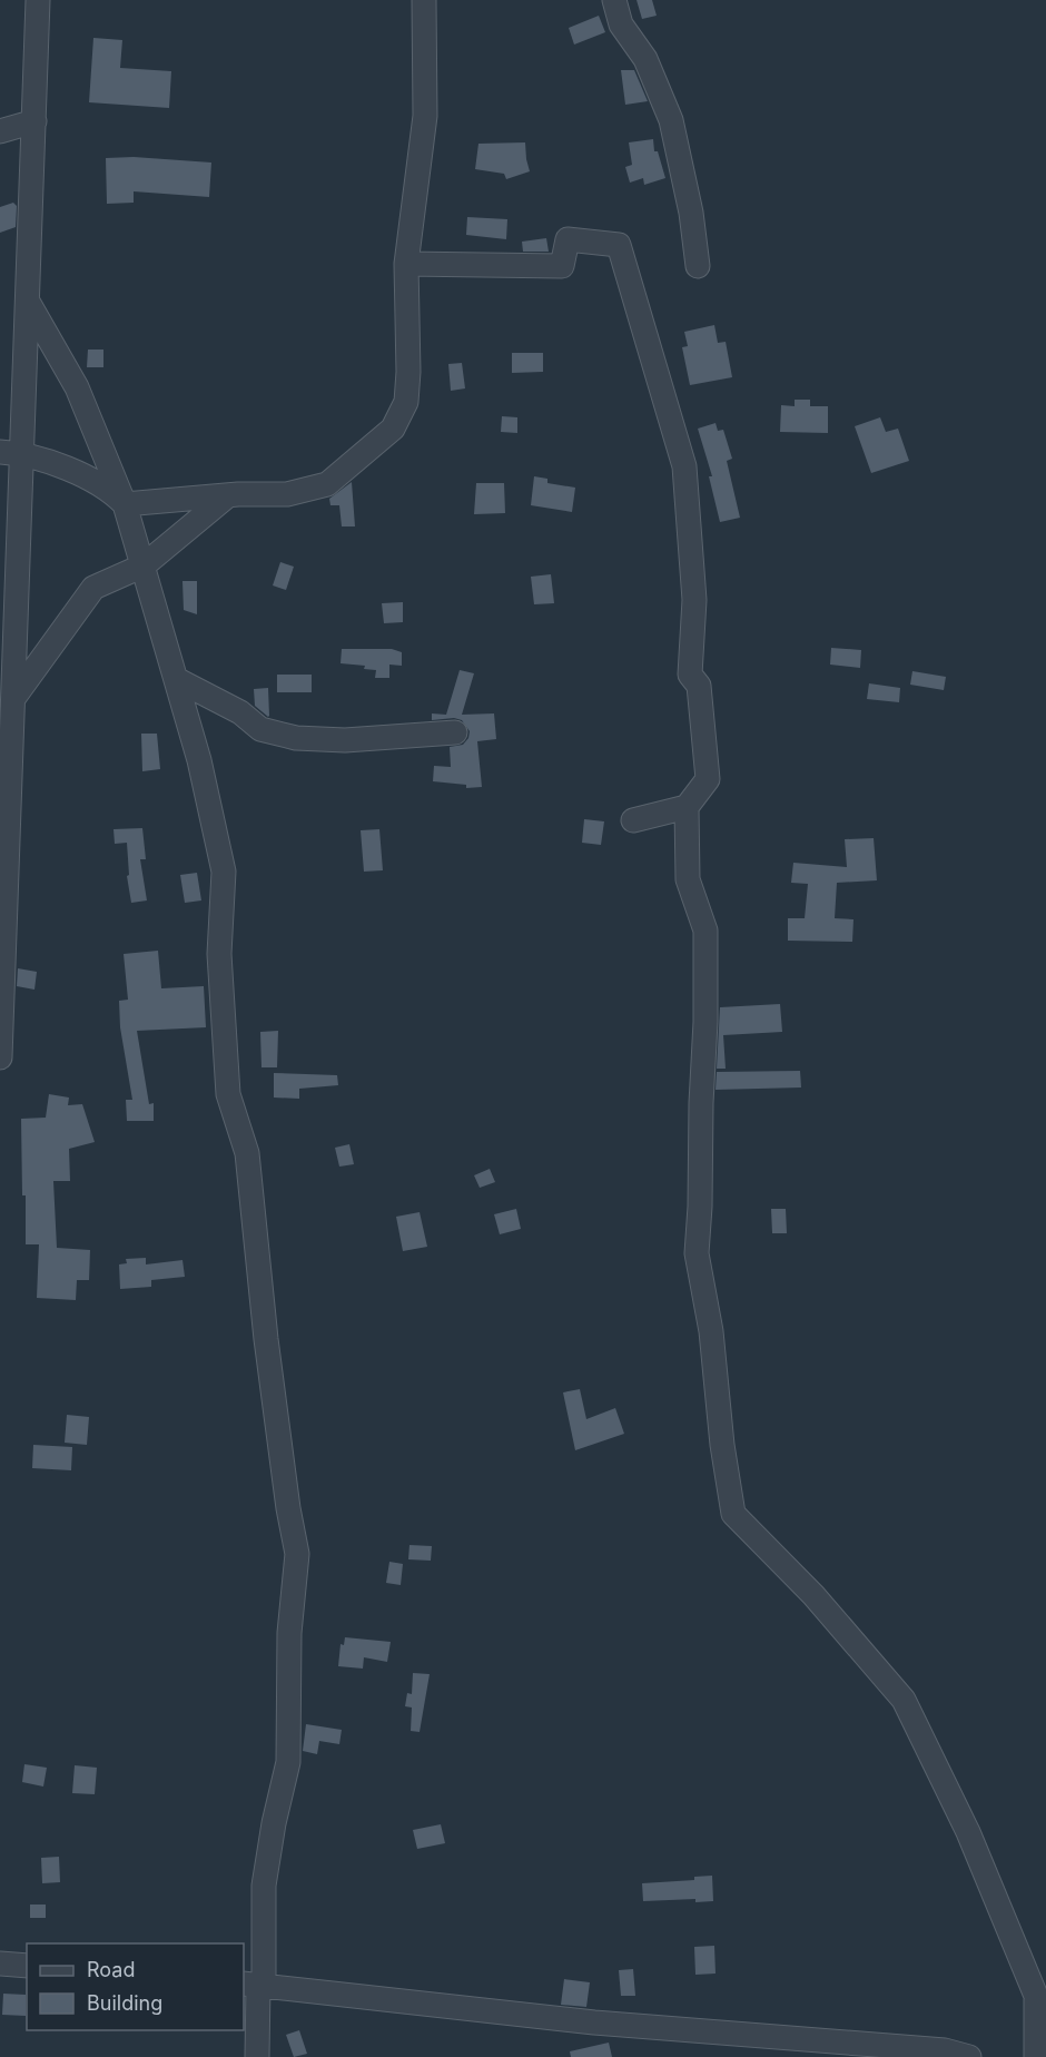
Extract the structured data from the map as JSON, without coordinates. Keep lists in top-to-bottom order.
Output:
{
  "legend": ["Road", "Building"]
}
